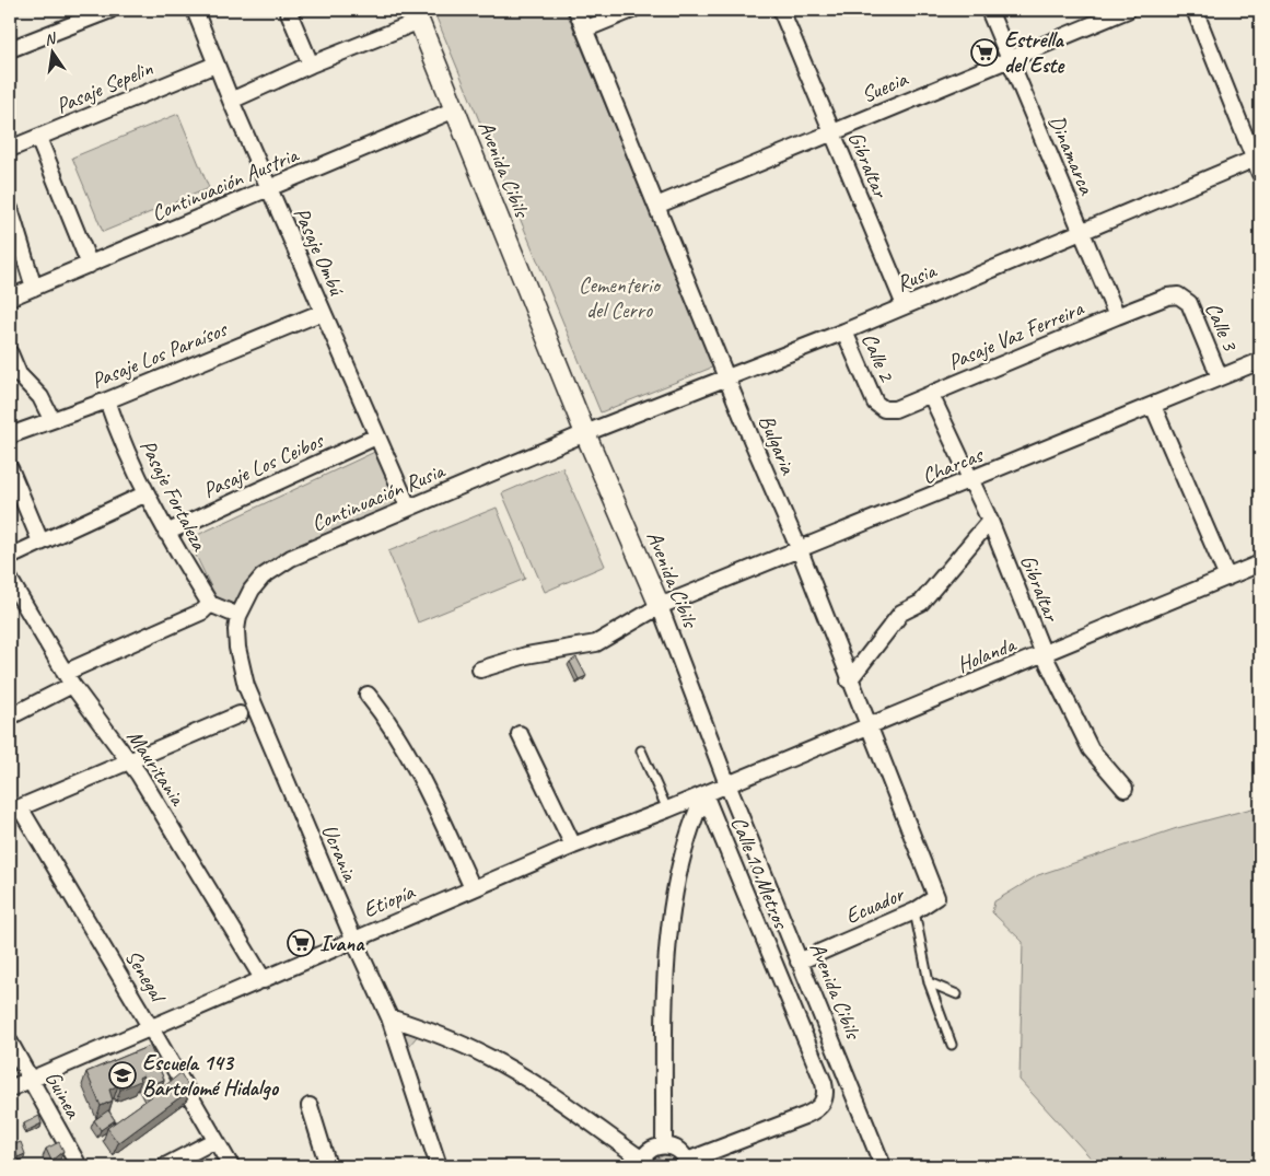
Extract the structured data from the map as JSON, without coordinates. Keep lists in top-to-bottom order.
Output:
{
  "streets": {
    "street": [
      "Pasaje Sepelin",
      "Suecia",
      "Dinamarca",
      "Gibraltar",
      "Avenida Cibils",
      "Continuación Austria",
      "Pasaje Ombú",
      "Rusia",
      "Calle 3",
      "Pasaje Vaz Ferreira",
      "Pasaje Los Paraísos",
      "Calle 2",
      "Bulgaria",
      "Pasaje Los Ceibos",
      "Charcas",
      "Pasaje Fortaleza",
      "Continuación Rusia",
      "Holanda",
      "Mauritania",
      "Ucrania",
      "Calle 10 Metros",
      "Etiopía",
      "Ecuador",
      "Senegal",
      "Guinea"
    ]
  },
  "crossings": [
    ["Pasaje Sepelin", "Pasaje Ombú"],
    ["Suecia", "Dinamarca"],
    ["Suecia", "Gibraltar"],
    ["Suecia", "Bulgaria"],
    ["Dinamarca", "Rusia"],
    ["Dinamarca", "Pasaje Vaz Ferreira"],
    ["Gibraltar", "Rusia"],
    ["Gibraltar", "Pasaje Vaz Ferreira"],
    ["Gibraltar", "Calle 2"],
    ["Gibraltar", "Charcas"],
    ["Gibraltar", "Holanda"],
    ["Avenida Cibils", "Continuación Austria"],
    ["Avenida Cibils", "Rusia"],
    ["Avenida Cibils", "Charcas"],
    ["Avenida Cibils", "Continuación Rusia"],
    ["Avenida Cibils", "Holanda"],
    ["Avenida Cibils", "Etiopía"],
    ["Avenida Cibils", "Ecuador"],
    ["Continuación Austria", "Pasaje Ombú"],
    ["Pasaje Ombú", "Pasaje Los Paraísos"],
    ["Pasaje Ombú", "Pasaje Los Ceibos"],
    ["Pasaje Ombú", "Continuación Rusia"],
    ["Rusia", "Calle 2"],
    ["Rusia", "Bulgaria"],
    ["Rusia", "Continuación Rusia"],
    ["Calle 3", "Pasaje Vaz Ferreira"],
    ["Calle 3", "Charcas"],
    ["Pasaje Vaz Ferreira", "Calle 2"],
    ["Pasaje Los Paraísos", "Pasaje Fortaleza"],
    ["Bulgaria", "Charcas"],
    ["Bulgaria", "Holanda"],
    ["Bulgaria", "Ecuador"],
    ["Pasaje Los Ceibos", "Pasaje Fortaleza"],
    ["Continuación Rusia", "Ucrania"],
    ["Holanda", "Etiopía"],
    ["Mauritania", "Etiopía"],
    ["Ucrania", "Etiopía"],
    ["Calle 10 Metros", "Etiopía"],
    ["Etiopía", "Senegal"],
    ["Etiopía", "Guinea"]
  ],
  "parks": ["Cementerio del Cerro"],
  "places": {
    "supermarket": ["Estrella del Este", "Ivana"],
    "school or university": ["Escuela 143 Bartolomé Hidalgo"]
  },
  "north": "top"
}
